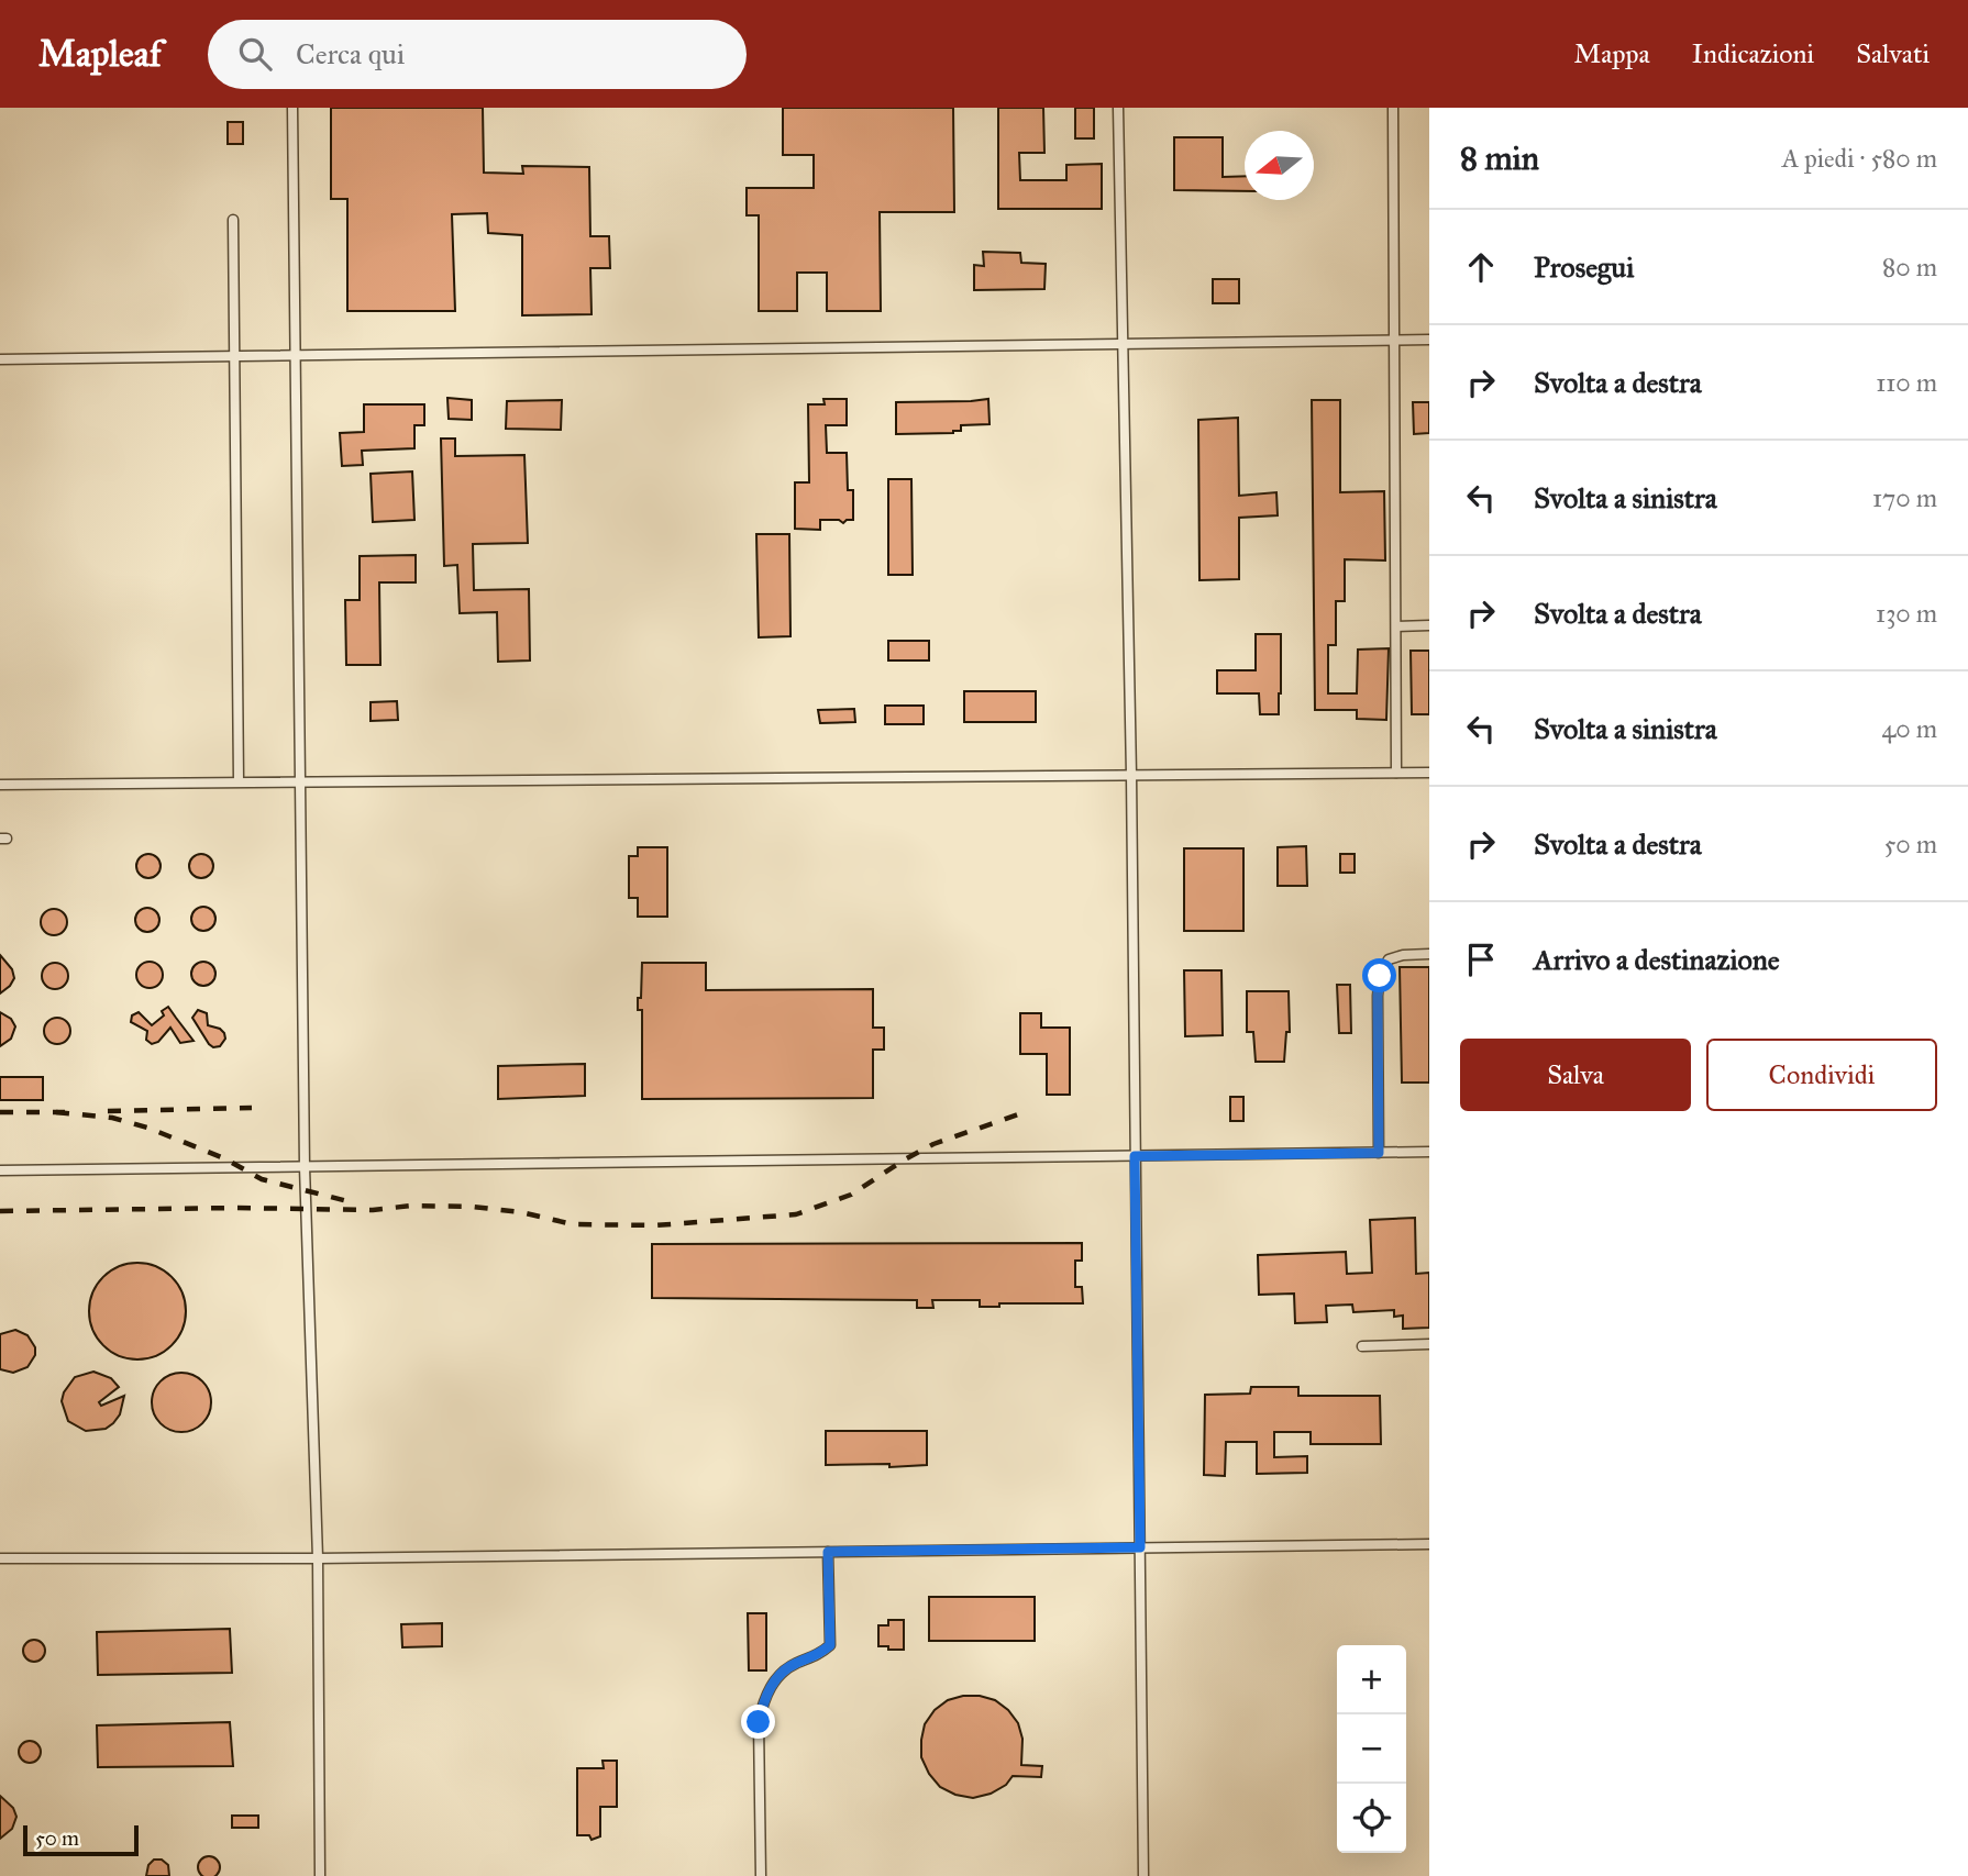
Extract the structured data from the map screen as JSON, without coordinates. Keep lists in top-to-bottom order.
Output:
{
  "scale_bar": "50 m",
  "north": "left",
  "page": {
    "header": "Mapleaf",
    "search": "Cerca qui",
    "nav": ["Mappa", "Indicazioni", "Salvati"],
    "heading": ["8 min", "A piedi · 580 m"],
    "list": [
      ["Prosegui", "80 m"],
      ["Svolta a destra", "110 m"],
      ["Svolta a sinistra", "170 m"],
      ["Svolta a destra", "130 m"],
      ["Svolta a sinistra", "40 m"],
      ["Svolta a destra", "50 m"],
      "Arrivo a destinazione"
    ],
    "buttons": ["Salva", "Condividi"],
    "map_buttons": ["+", "−"],
    "scale": "50 m"
  }
}
